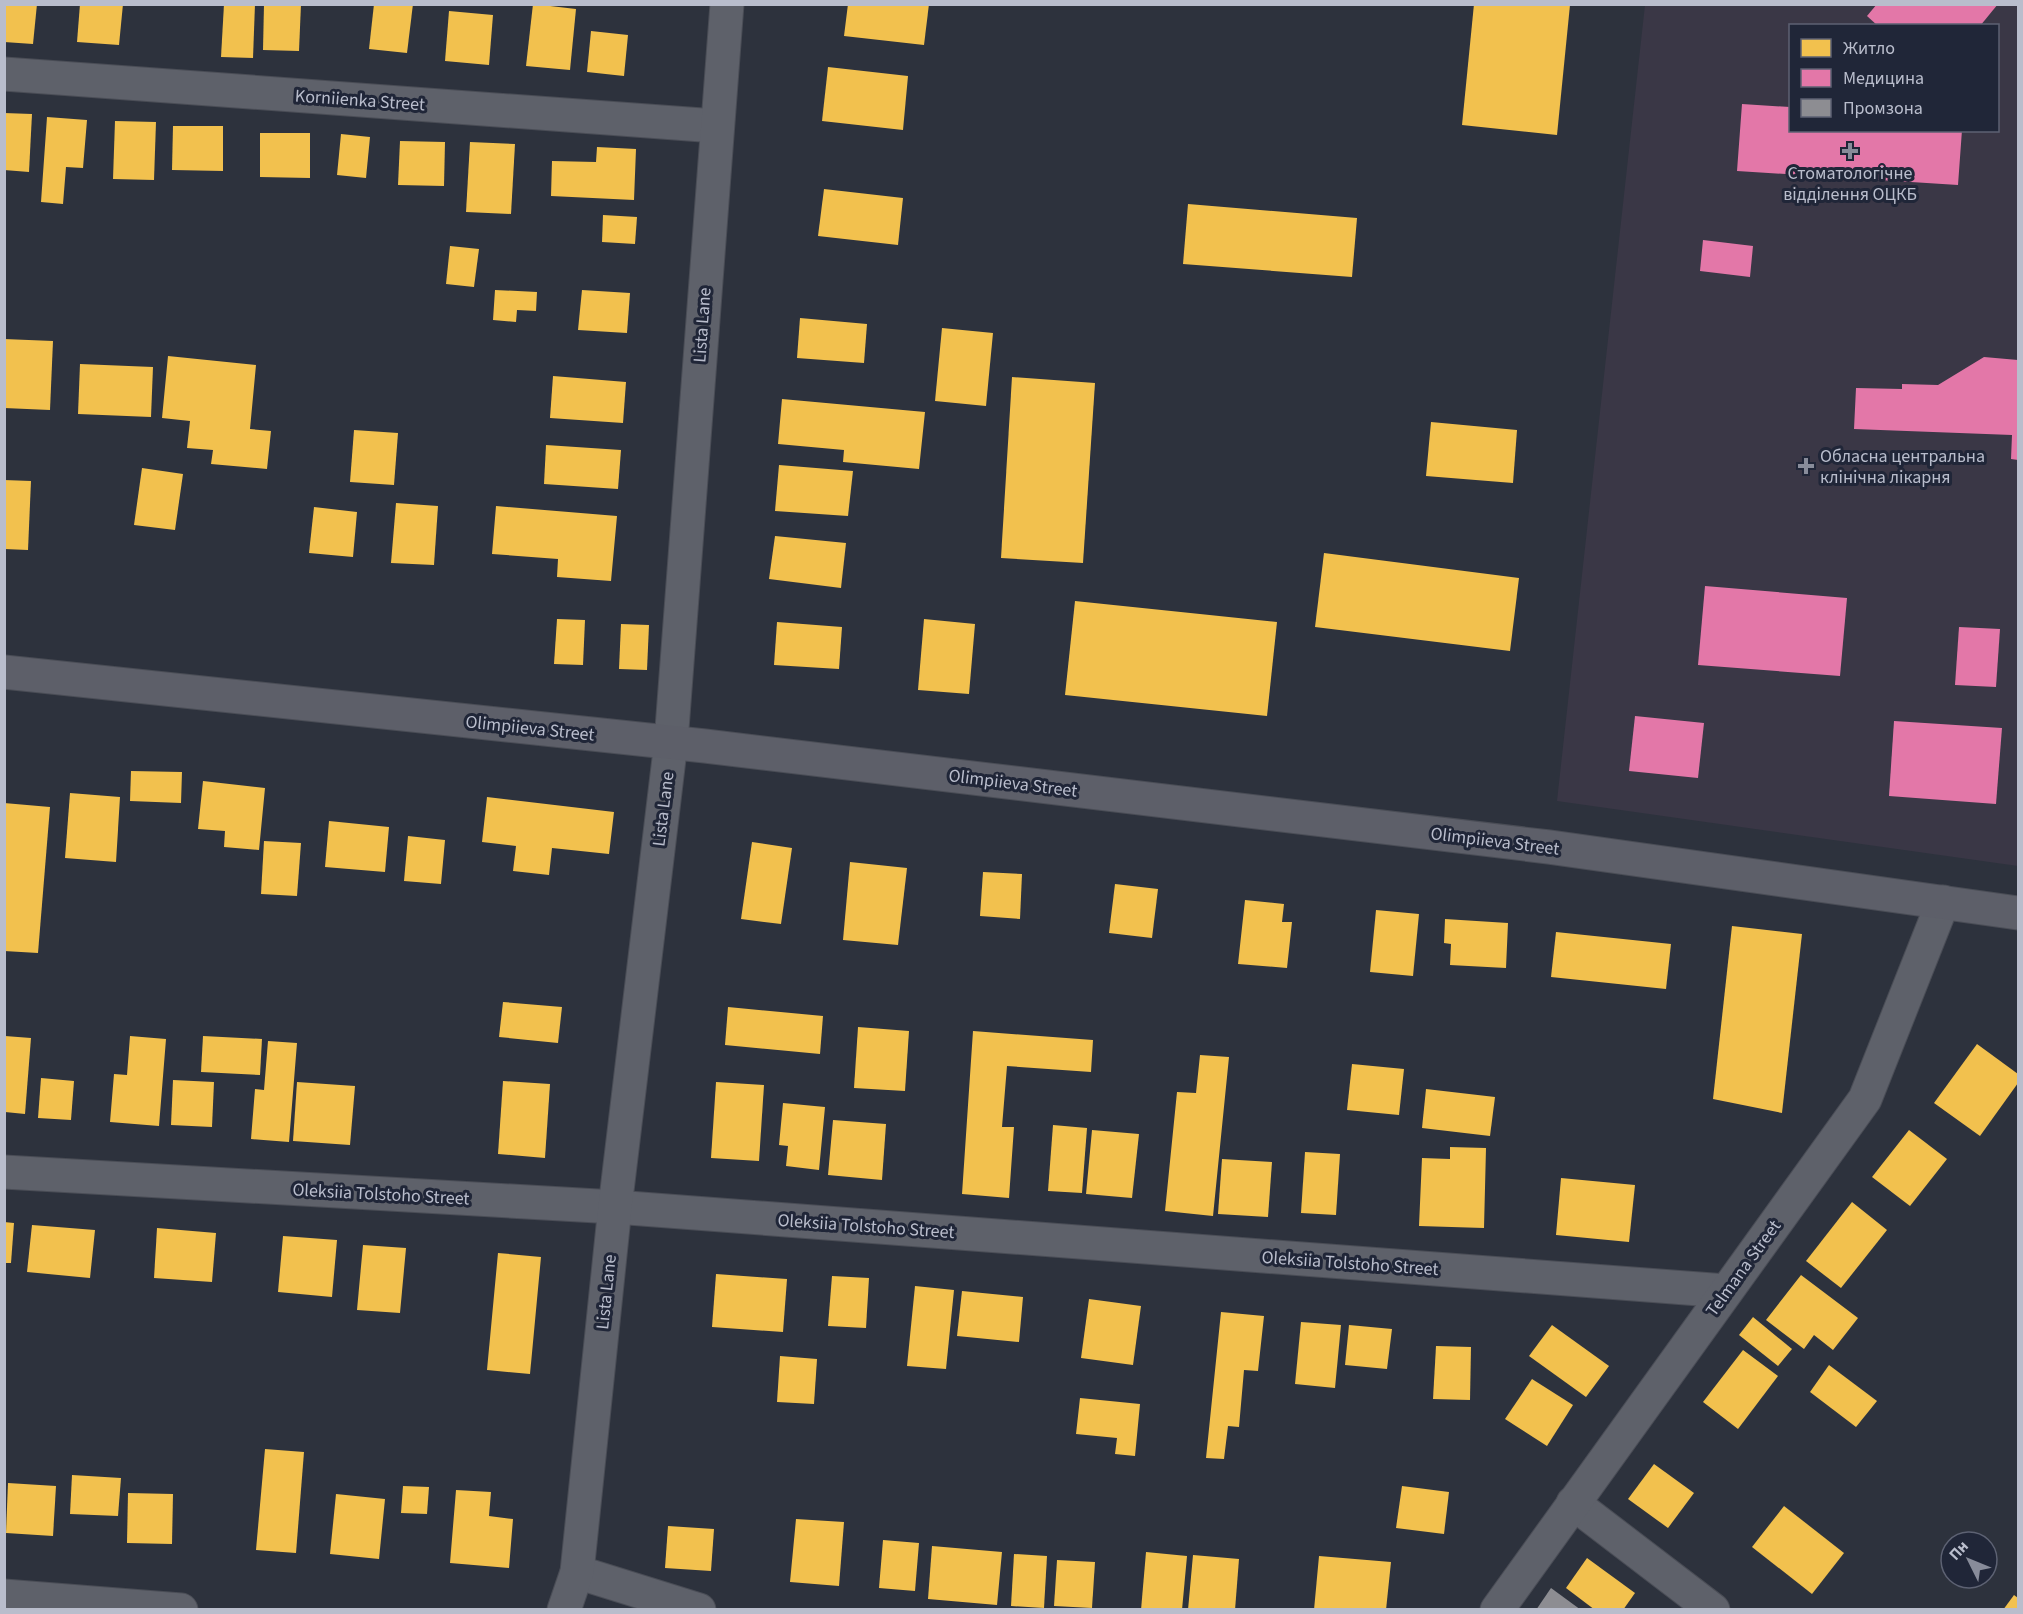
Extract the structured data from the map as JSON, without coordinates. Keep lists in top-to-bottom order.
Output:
{
  "streets": {
    "main road": ["Olimpiieva Street"],
    "street": [
      "Korniienka Street",
      "Lista Lane",
      "Oleksiia Tolstoho Street",
      "Telmana Street"
    ]
  },
  "crossings": [
    ["Korniienka Street", "Lista Lane"],
    ["Lista Lane", "Olimpiieva Street"],
    ["Lista Lane", "Oleksiia Tolstoho Street"],
    ["Olimpiieva Street", "Telmana Street"],
    ["Oleksiia Tolstoho Street", "Telmana Street"]
  ],
  "places": {
    "health": ["Стоматологічне відділення ОЦКБ", "Обласна центральна клінічна лікарня"]
  },
  "legend": ["Житло", "Медицина", "Промзона"],
  "north": "top left"
}
